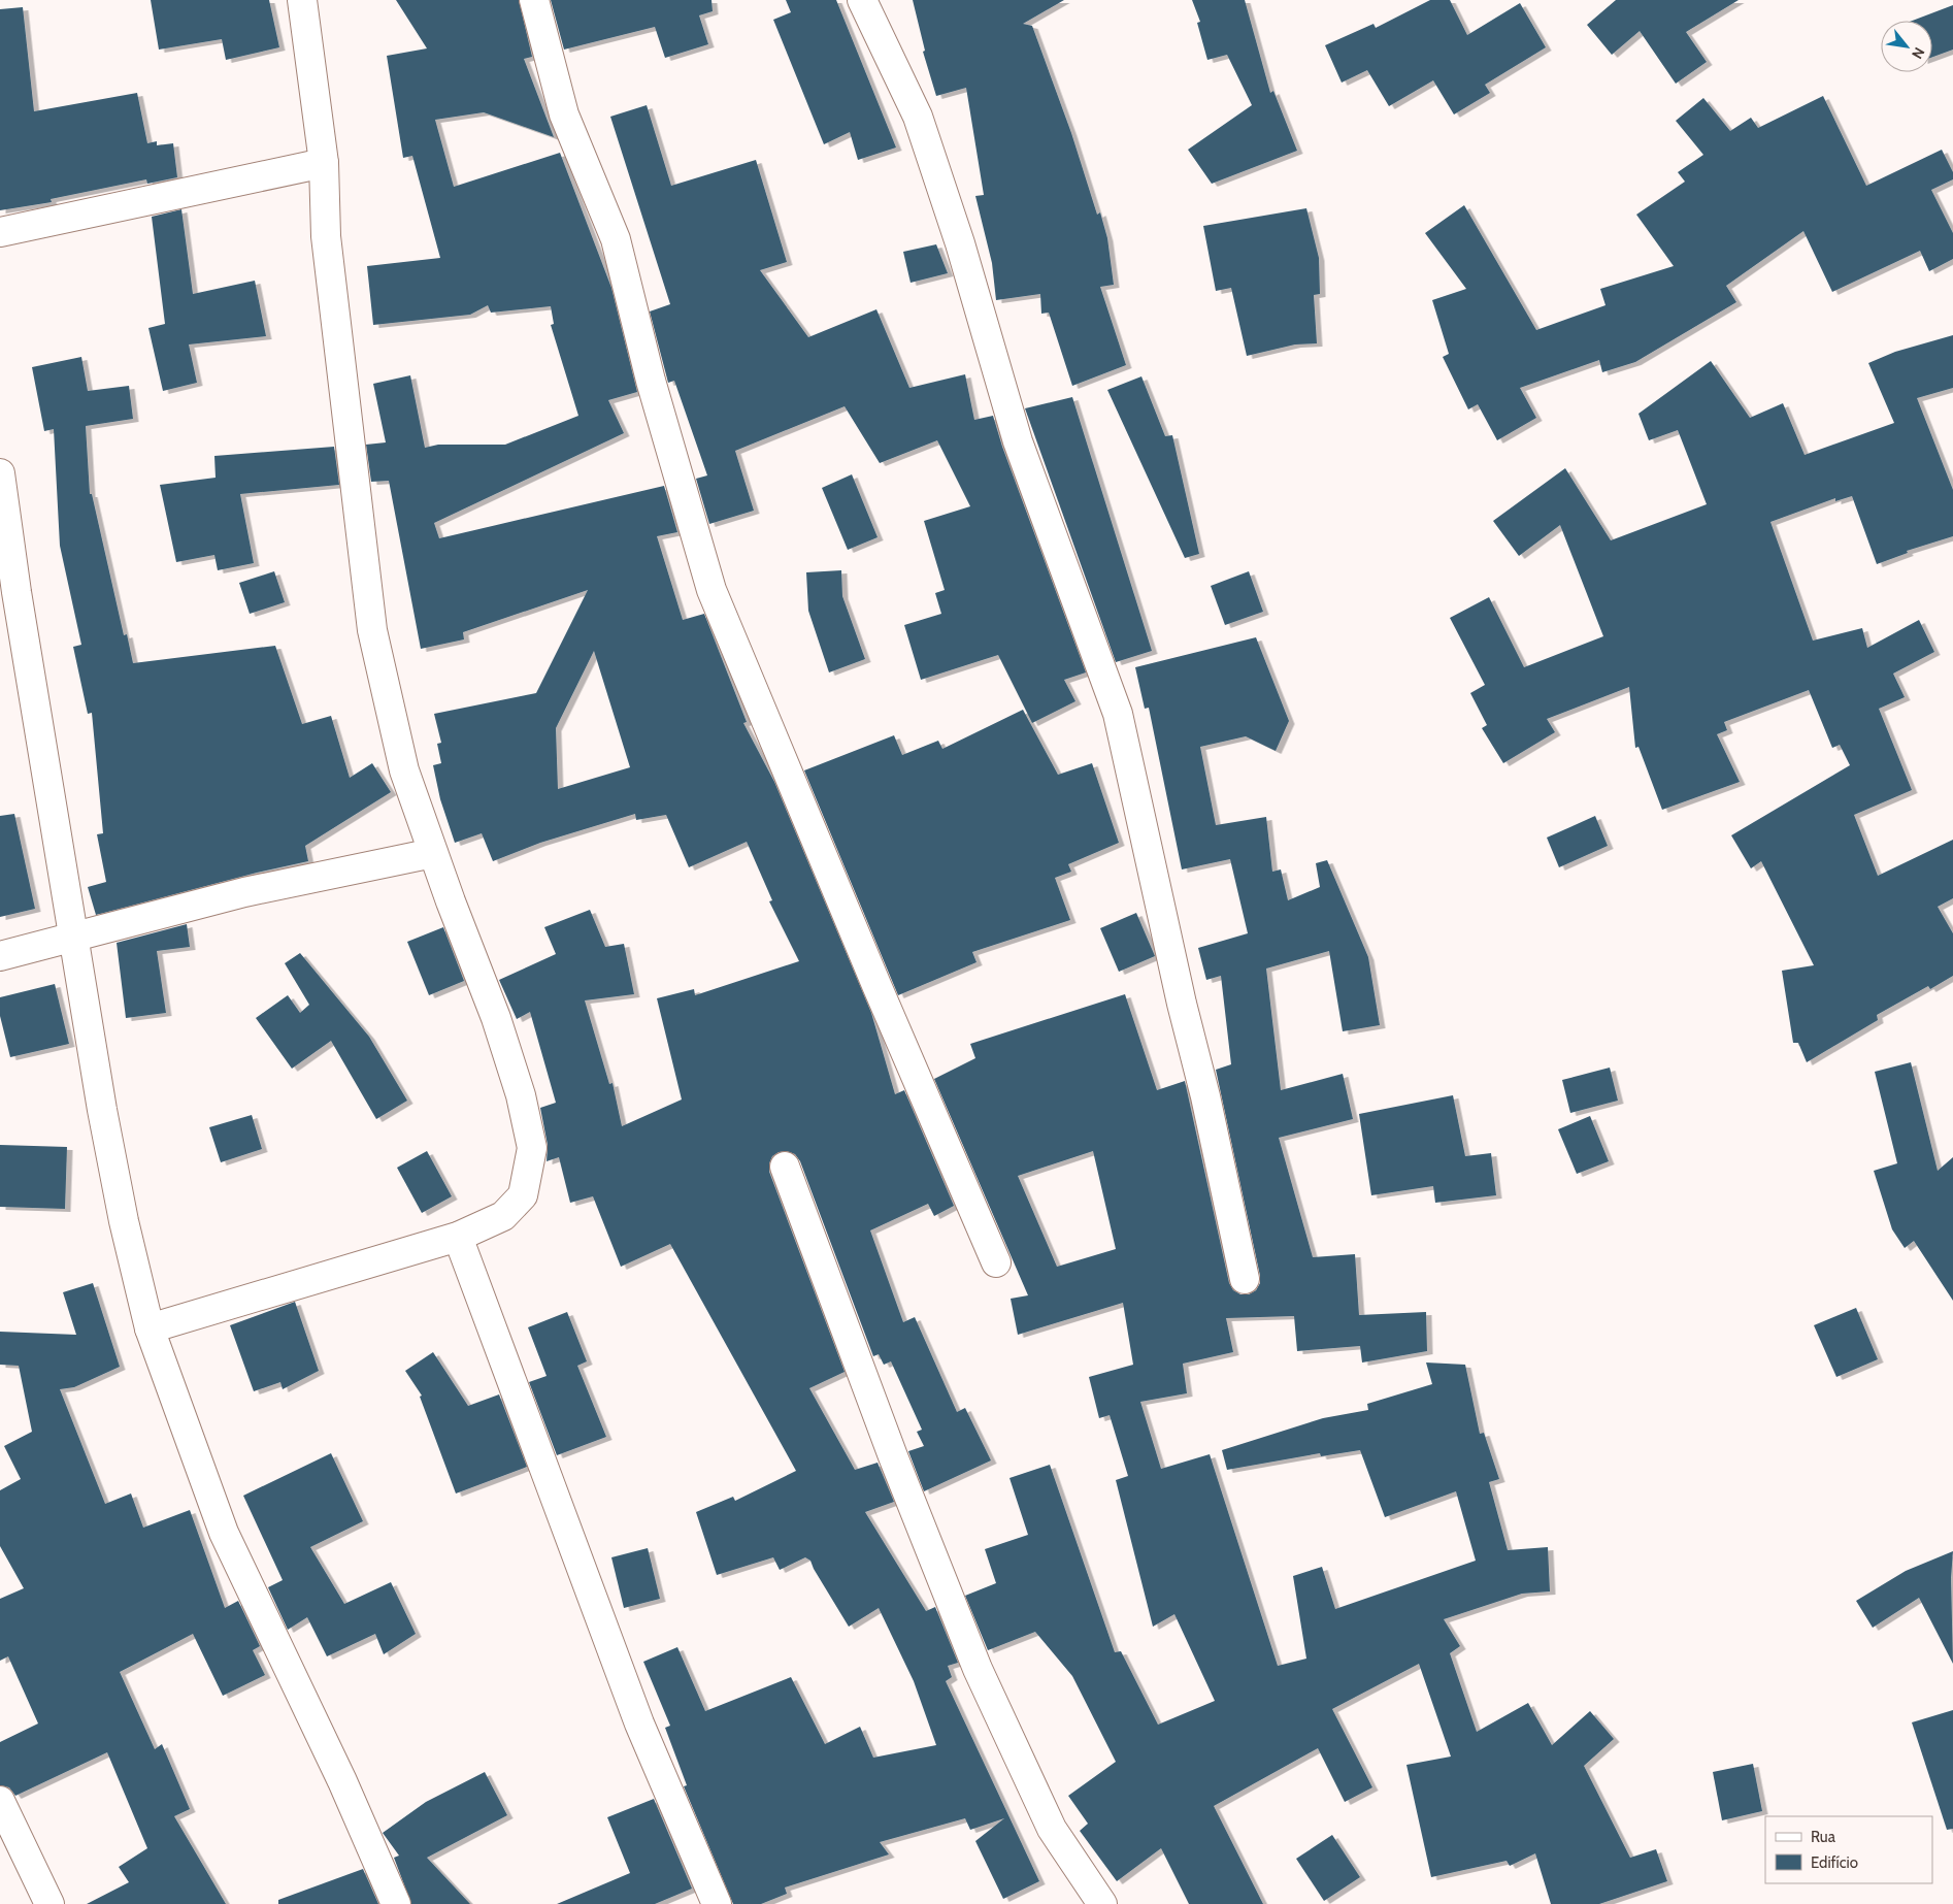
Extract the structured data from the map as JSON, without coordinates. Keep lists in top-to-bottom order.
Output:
{
  "legend": ["Rua", "Edifício"],
  "north": "bottom right"
}
